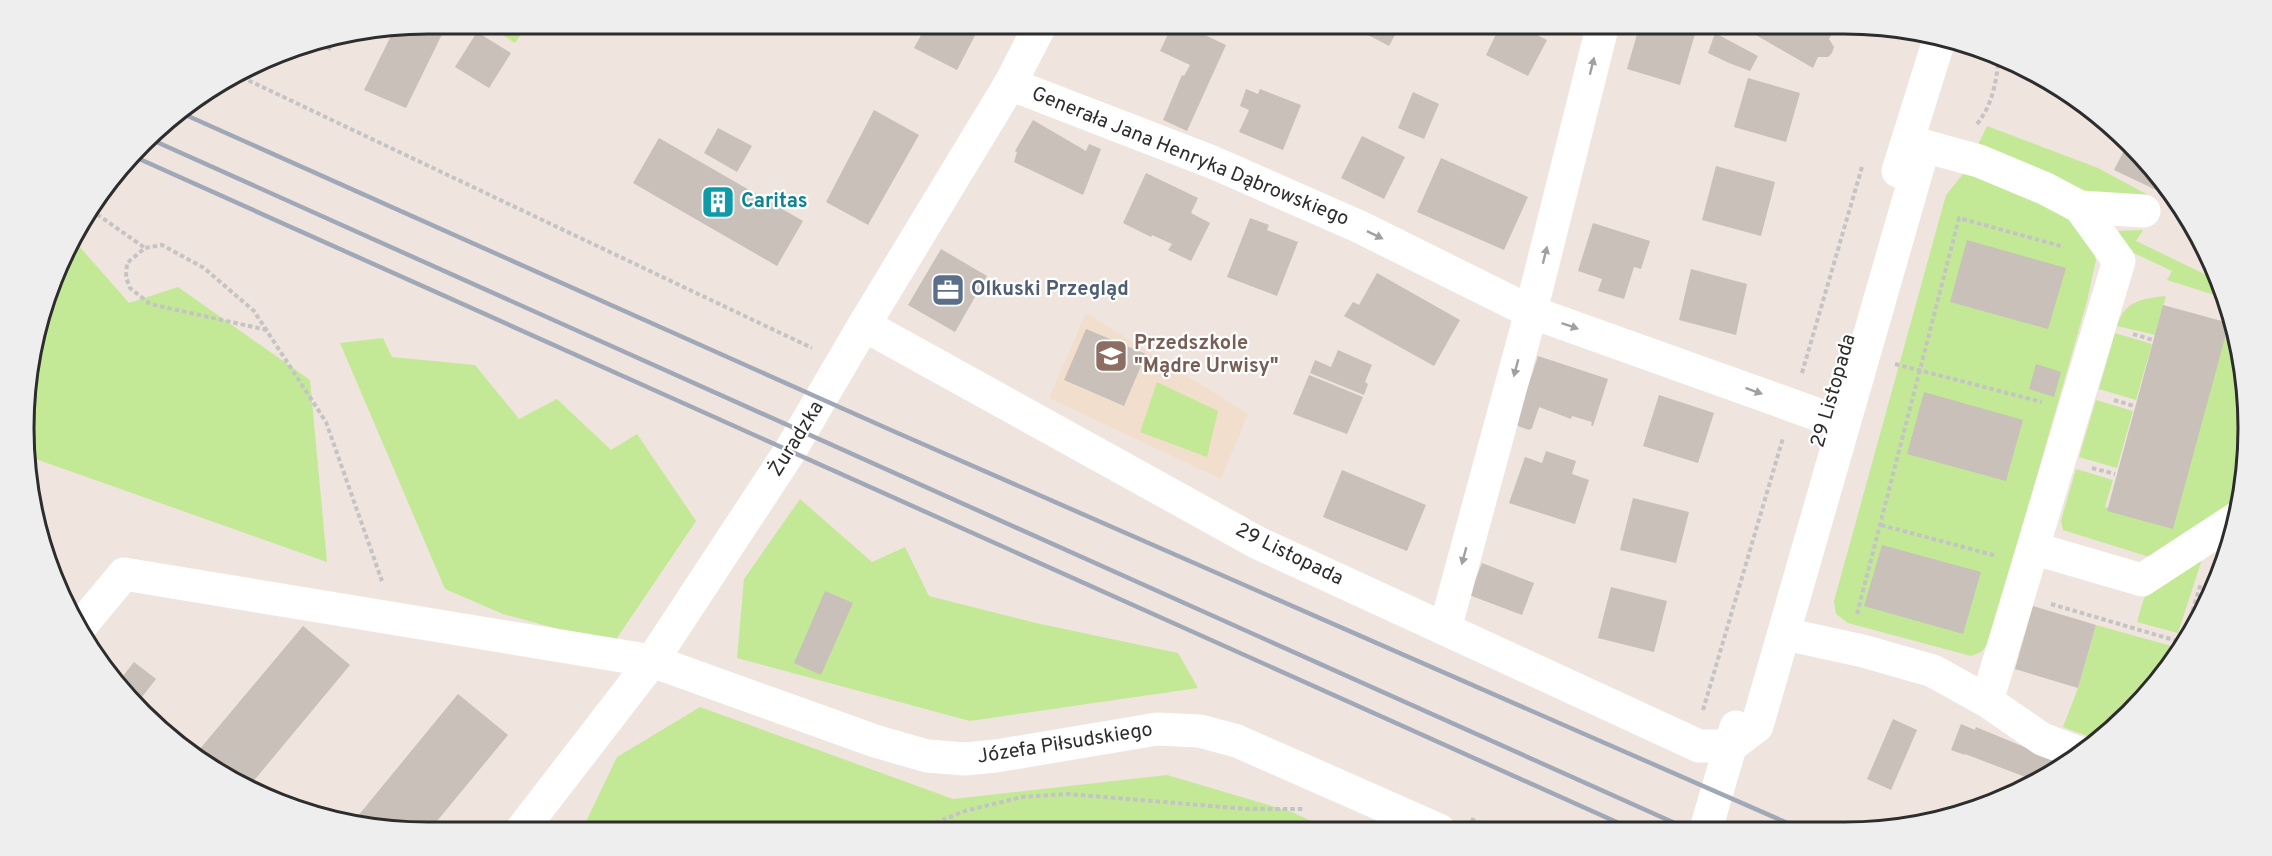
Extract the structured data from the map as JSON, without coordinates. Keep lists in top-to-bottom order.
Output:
{
  "streets": {
    "street": [
      "Generała Jana Henryka Dąbrowskiego",
      "29 Listopada",
      "Żuradzka",
      "Józefa Piłsudskiego"
    ]
  },
  "crossings": [
    ["Generała Jana Henryka Dąbrowskiego", "29 Listopada"],
    ["Generała Jana Henryka Dąbrowskiego", "Żuradzka"],
    ["29 Listopada", "Żuradzka"],
    ["Żuradzka", "Józefa Piłsudskiego"]
  ],
  "one_way": ["Generała Jana Henryka Dąbrowskiego"],
  "places": {
    "building": ["Caritas"],
    "office": ["Olkuski Przegląd"],
    "school or university": ["Przedszkole \"Mądre Urwisy\""]
  }
}
